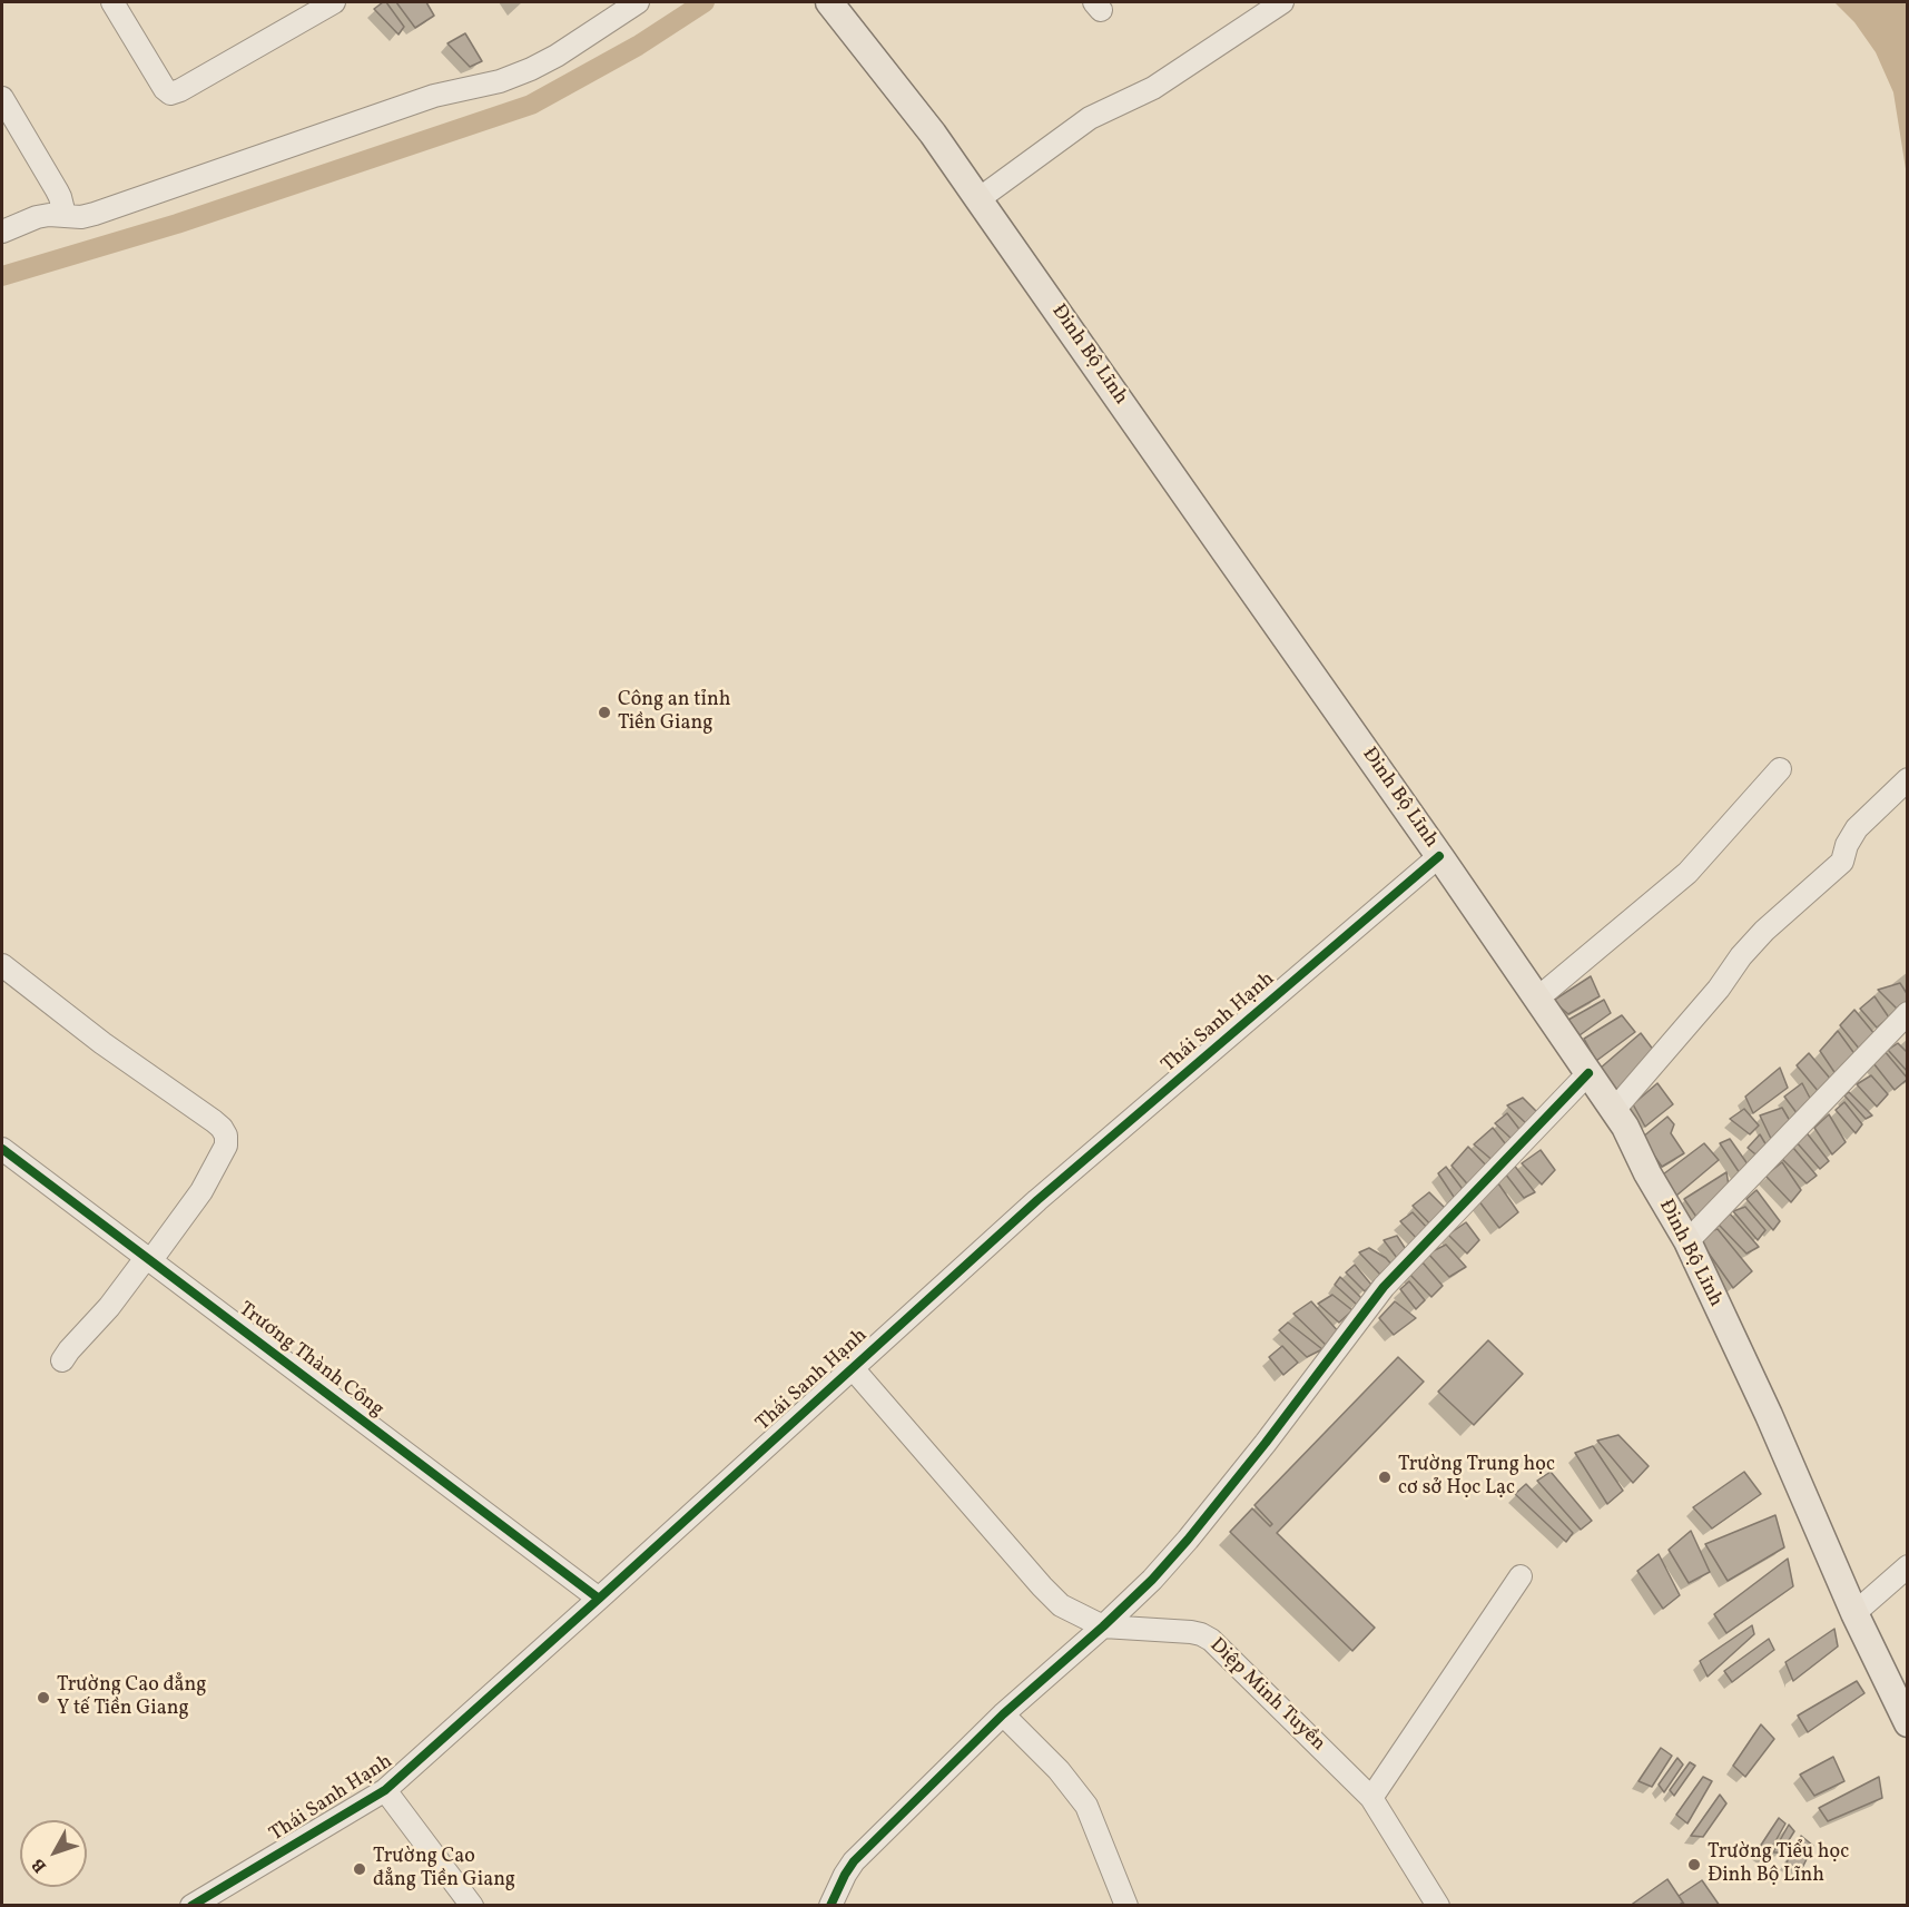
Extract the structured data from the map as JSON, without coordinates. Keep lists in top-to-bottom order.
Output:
{
  "streets": {
    "main road": ["Đinh Bộ Lĩnh"],
    "street": ["Thái Sanh Hạnh", "Trương Thành Công", "Diệp Minh Tuyền"]
  },
  "crossings": [
    ["Đinh Bộ Lĩnh", "Thái Sanh Hạnh"],
    ["Thái Sanh Hạnh", "Trương Thành Công"],
    ["Thái Sanh Hạnh", "Diệp Minh Tuyền"]
  ],
  "places": [
    "Công an tỉnh Tiền Giang",
    "Trường Trung học cơ sở Học Lạc",
    "Trường Cao đẳng Y tế Tiền Giang",
    "Trường Tiểu học Đinh Bộ Lĩnh",
    "Trường Cao đẳng Tiền Giang"
  ],
  "north": "bottom left"
}
